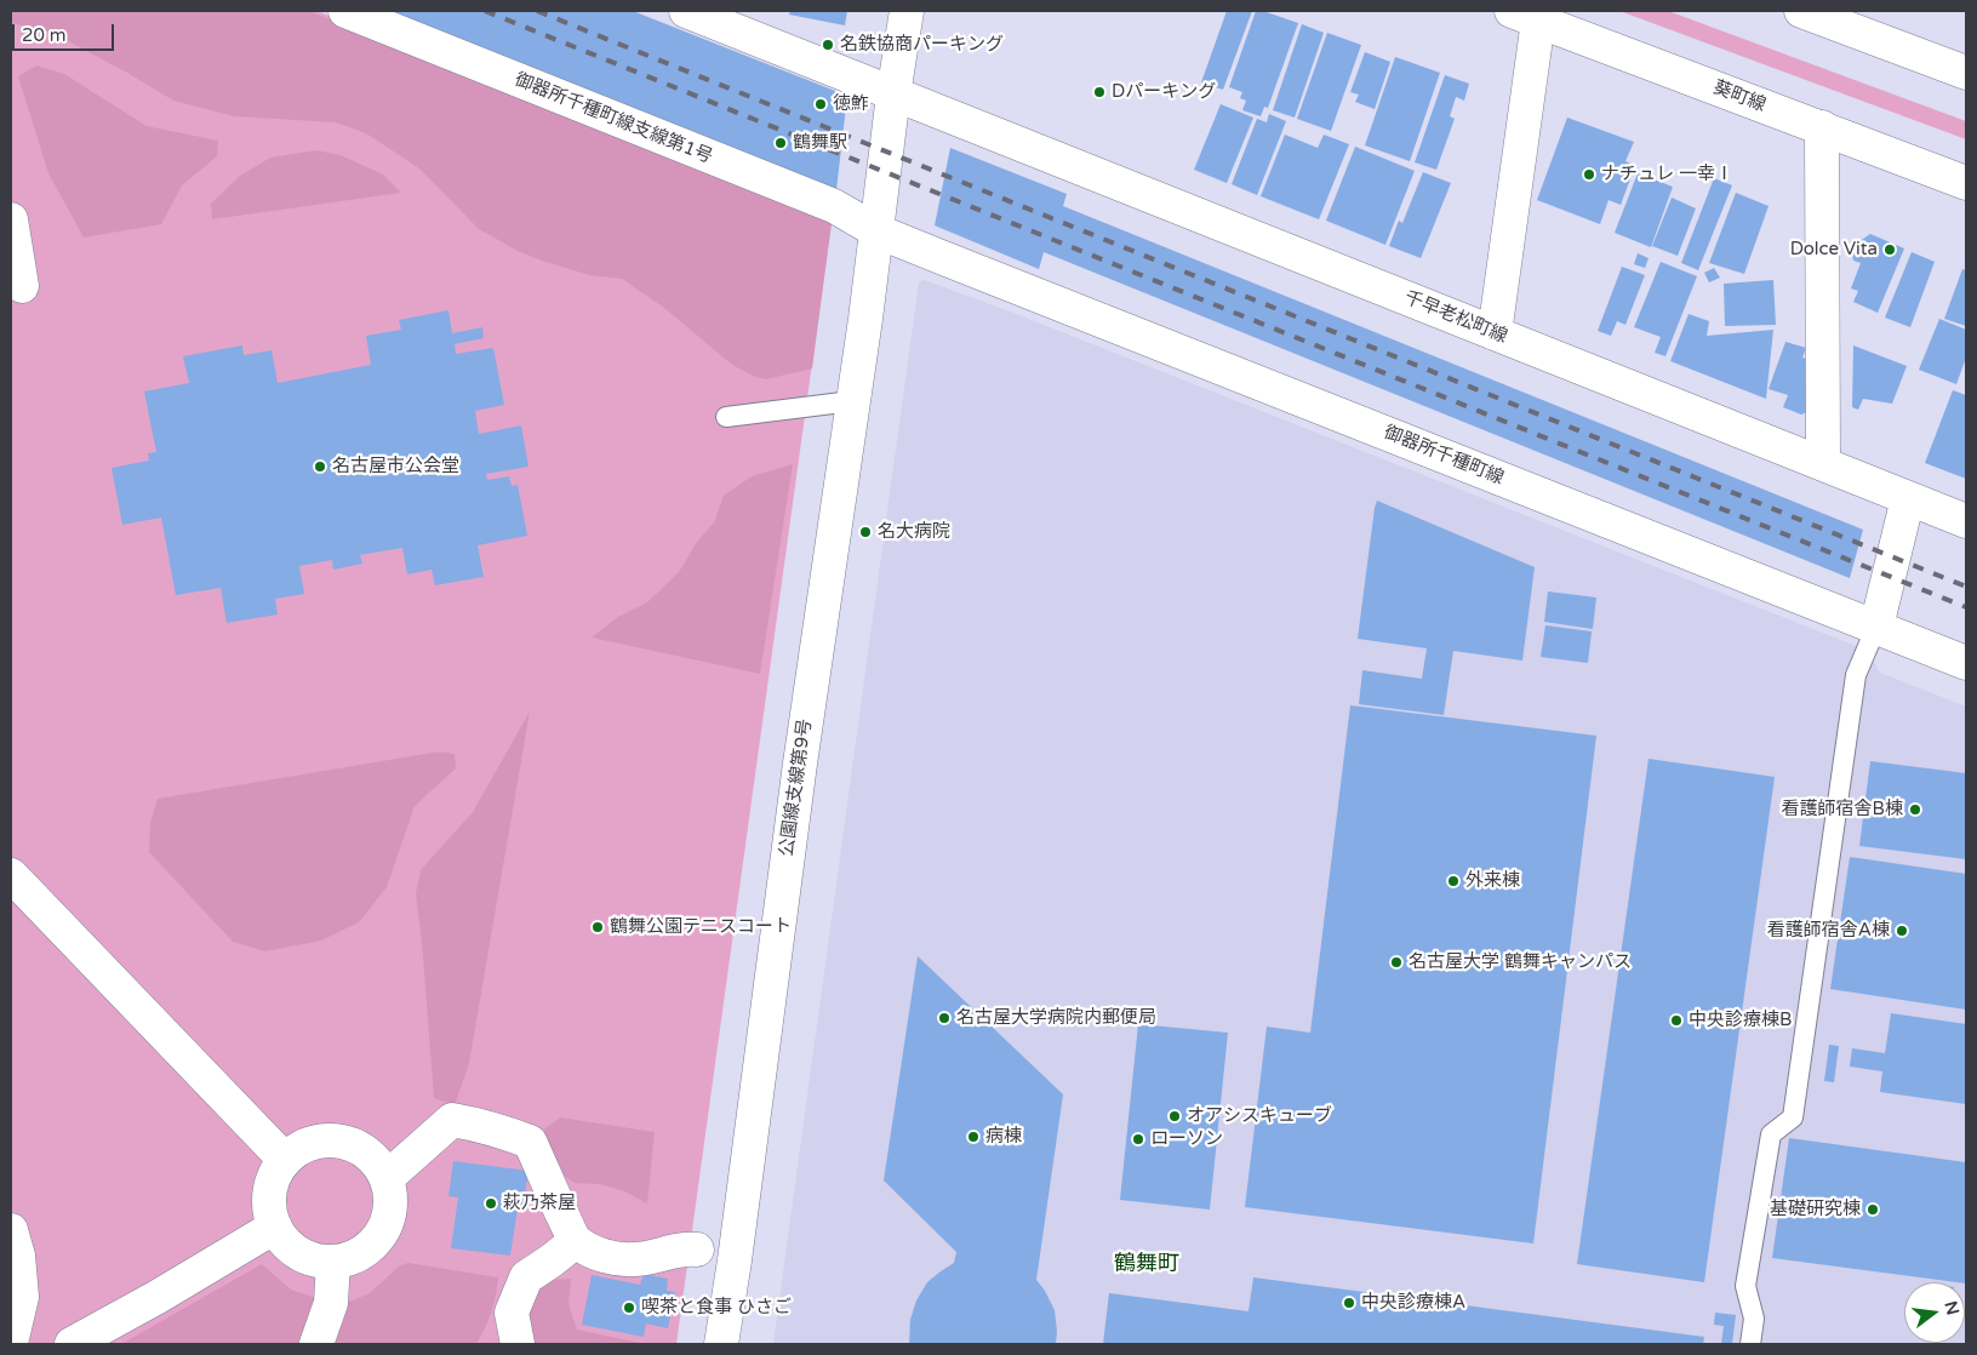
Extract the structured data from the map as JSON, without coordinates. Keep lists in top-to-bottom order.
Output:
{
  "streets": {
    "street": [
      "葵町線",
      "御器所千種町線支線第1号",
      "千早老松町線",
      "御器所千種町線",
      "公園線支線第9号"
    ]
  },
  "crossings": [
    ["御器所千種町線支線第1号", "御器所千種町線"],
    ["御器所千種町線支線第1号", "公園線支線第9号"],
    ["千早老松町線", "公園線支線第9号"]
  ],
  "districts": ["鶴舞町"],
  "places": [
    "名鉄協商パーキング",
    "Dパーキング",
    "徳鮓",
    "鶴舞駅",
    "ナチュレ 一幸Ⅰ",
    "Dolce Vita",
    "名古屋市公会堂",
    "名大病院",
    "看護師宿舎B棟",
    "外来棟",
    "鶴舞公園テニスコート",
    "看護師宿舎A棟",
    "名古屋大学 鶴舞キャンパス",
    "名古屋大学病院内郵便局",
    "中央診療棟B",
    "オアシスキューブ",
    "病棟",
    "ローソン",
    "萩乃茶屋",
    "基礎研究棟",
    "中央診療棟A",
    "喫茶と食事 ひさご"
  ],
  "scale_bar": "20 m",
  "north": "right"
}
